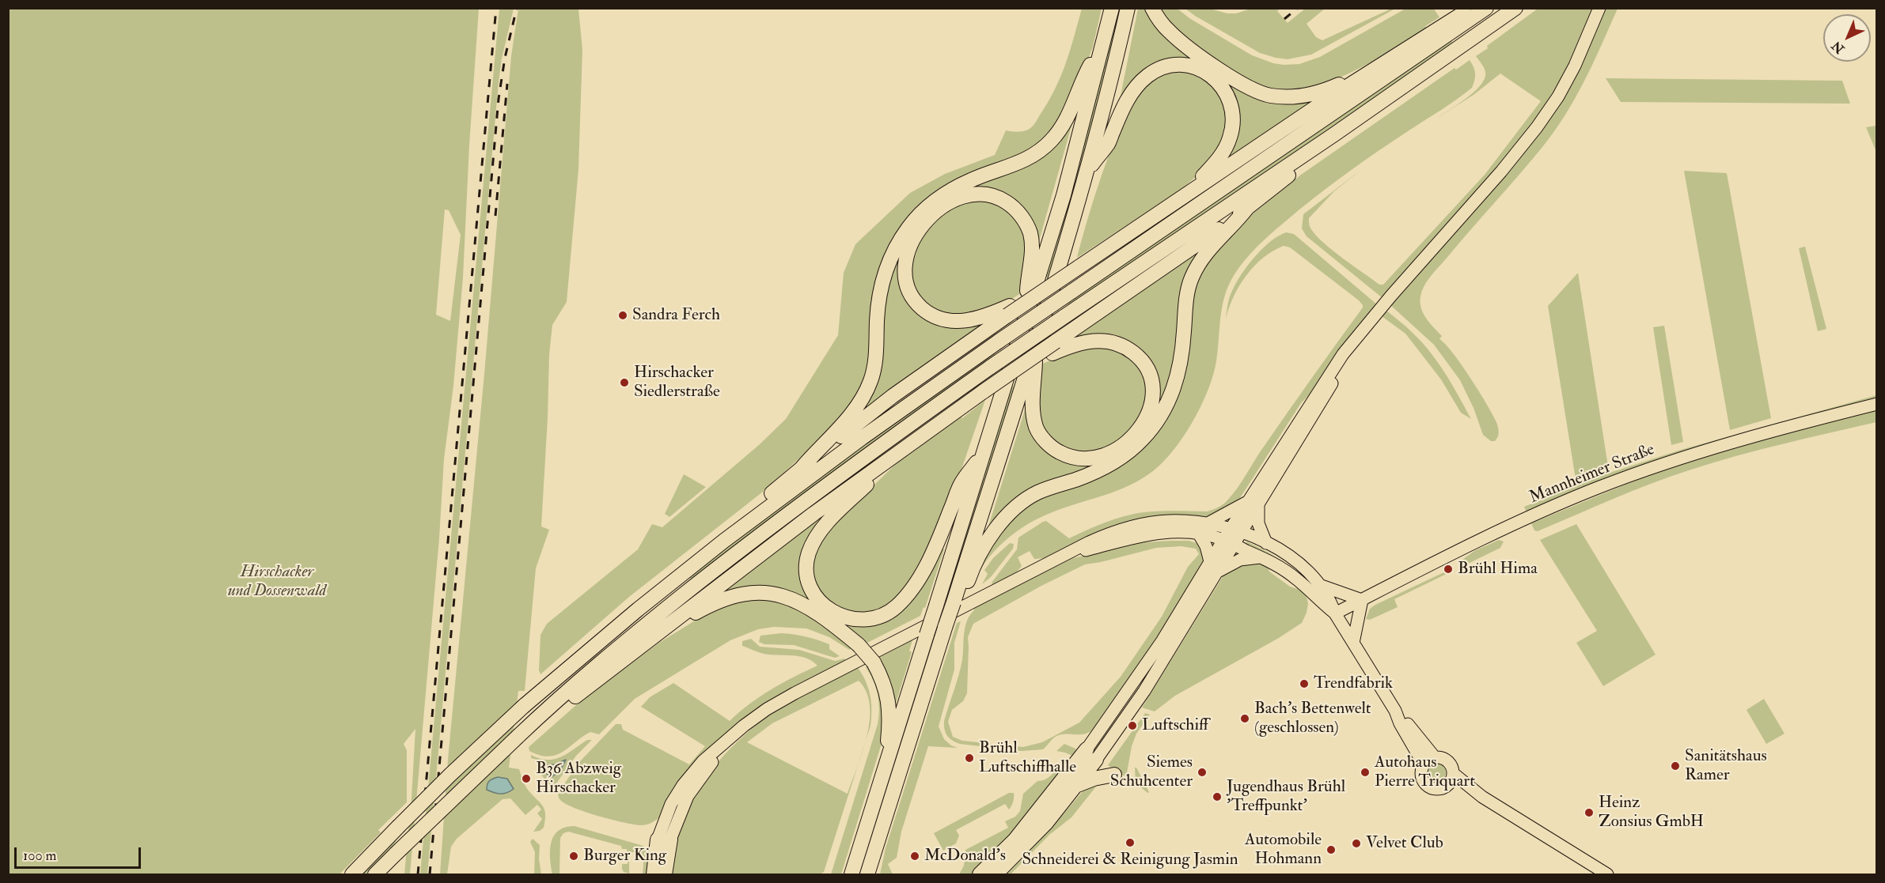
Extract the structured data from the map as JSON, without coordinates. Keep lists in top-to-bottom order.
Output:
{
  "streets": {
    "main road": ["Mannheimer Straße"]
  },
  "parks": ["Hirschacker und Dossenwald"],
  "places": [
    "Sandra Ferch",
    "Hirschacker Siedlerstraße",
    "Brühl Hima",
    "Trendfabrik",
    "Bach's Bettenwelt (geschlossen)",
    "Luftschiff",
    "Brühl Luftschiffhalle",
    "Sanitätshaus Ramer",
    "Siemes Schuhcenter",
    "Autohaus Pierre Triquart",
    "B36 Abzweig Hirschacker",
    "Jugendhaus Brühl 'Treffpunkt'",
    "Heinz Zonsius GmbH",
    "Schneiderei & Reinigung Jasmin",
    "Velvet Club",
    "Automobile Hohmann",
    "Burger King",
    "McDonald's"
  ],
  "scale_bar": "100 m",
  "north": "bottom left"
}
